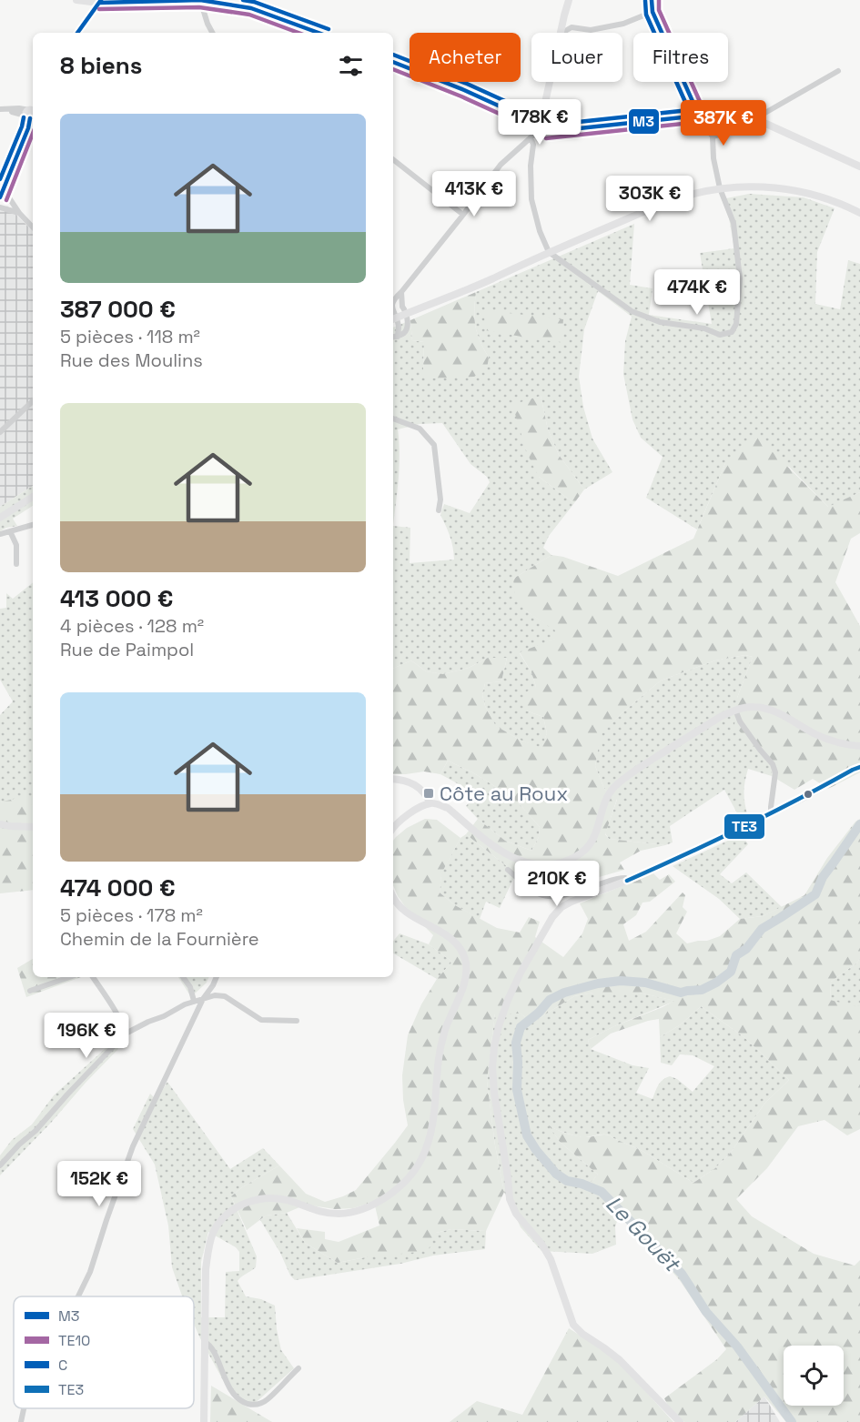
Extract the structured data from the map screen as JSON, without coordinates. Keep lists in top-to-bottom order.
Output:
{
  "water": ["Le Gouët"],
  "places": {
    "transit": ["Côte au Roux"]
  },
  "lines": [
    "transit line M3",
    "transit line TE10",
    "transit line C",
    "transit line TE3"
  ],
  "legend": [
    "M3",
    "TE10",
    "C",
    "TE3"
  ],
  "page": {
    "chip": ["Acheter", "Louer", "Filtres"],
    "heading": "8 biens",
    "list": [
      {
        "name": "387 000 €",
        "note": "5 pièces · 118 m² · Rue des Moulins"
      },
      {
        "name": "413 000 €",
        "note": "4 pièces · 128 m² · Rue de Paimpol"
      },
      {
        "name": "474 000 €",
        "note": "5 pièces · 178 m² · Chemin de la Fournière"
      }
    ],
    "price": [
      "178K €",
      "387K €",
      "413K €",
      "303K €",
      "474K €",
      "210K €",
      "196K €",
      "152K €"
    ]
  }
}
